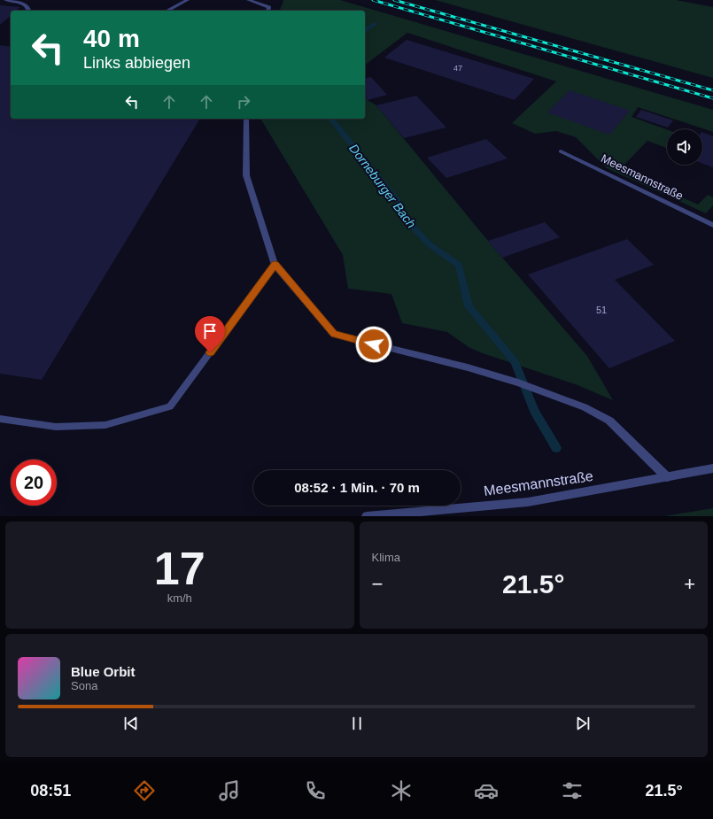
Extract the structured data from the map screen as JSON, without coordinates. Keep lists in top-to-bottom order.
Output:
{
  "streets": {
    "street": ["Meesmannstraße"]
  },
  "water": ["Dorneburger Bach"],
  "house_numbers": ["47", "51"],
  "page": {
    "turn": ["40 m", "Links abbiegen"],
    "limit": "20",
    "trip": "08:52 · 1 Min. · 70 m",
    "tile": [
      ["17", "km/h"],
      "Klima"
    ],
    "heat": ["−", "21.5°", "+"],
    "song": ["Blue Orbit", "Sona"],
    "tabs": ["08:51", "21.5°"]
  }
}
